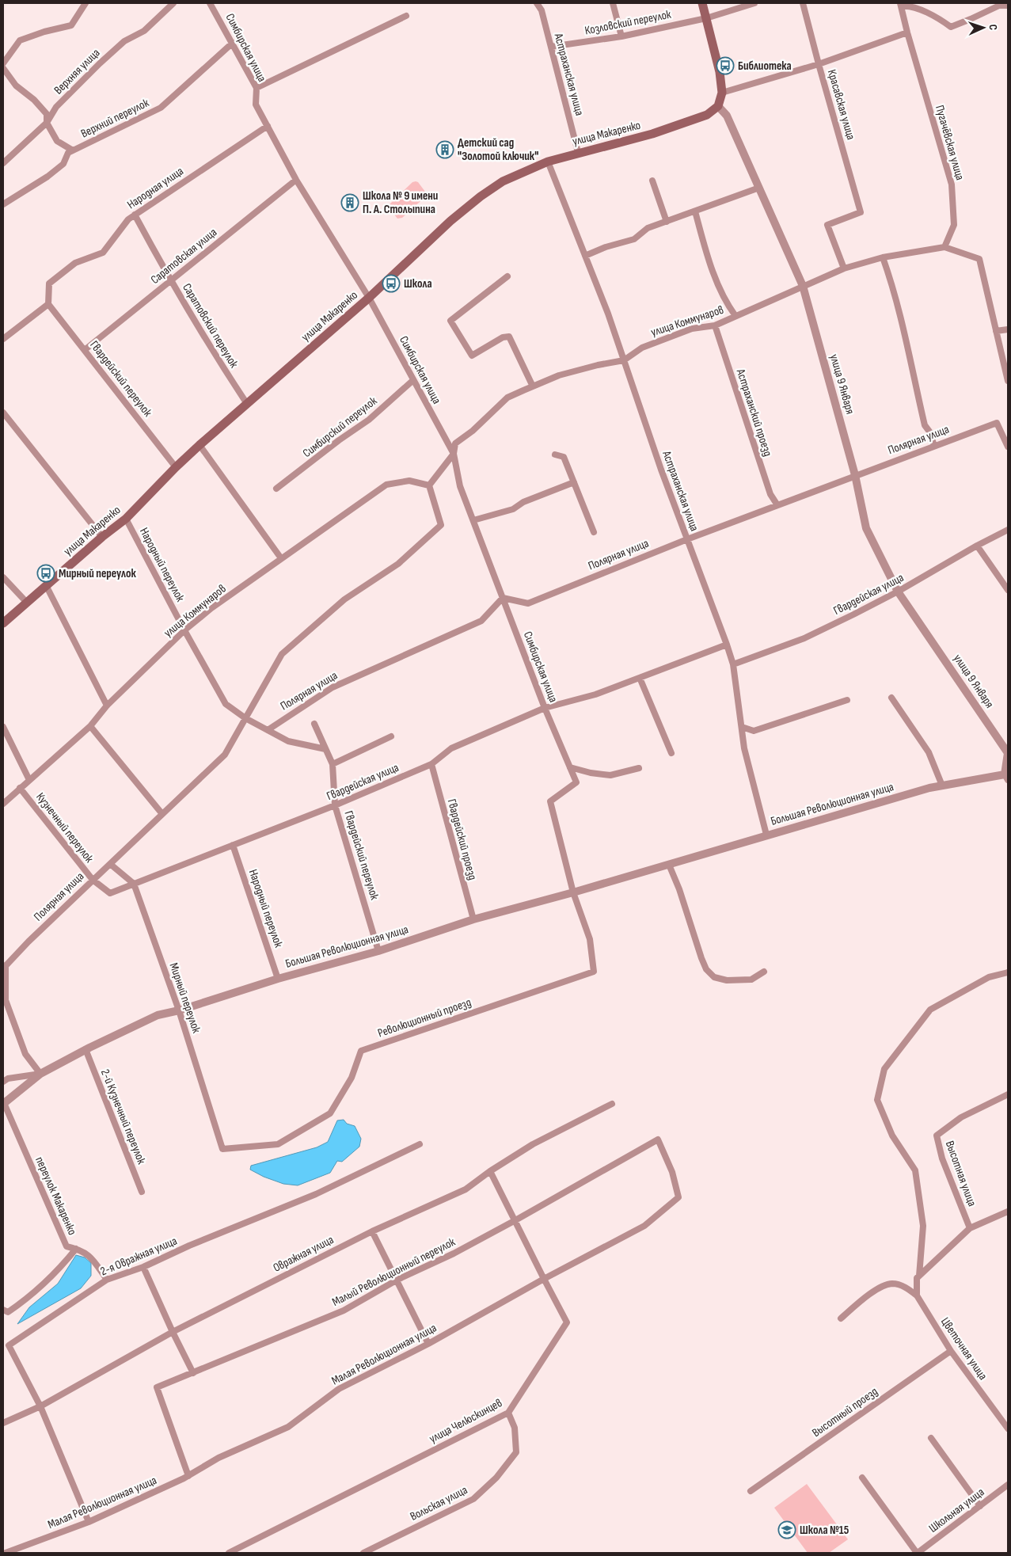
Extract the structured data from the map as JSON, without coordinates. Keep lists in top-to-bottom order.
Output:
{
  "streets": {
    "main road": ["улица Макаренко"],
    "street": [
      "Козловский переулок",
      "Симбирская улица",
      "Верхняя улица",
      "Астраханская улица",
      "Красавская улица",
      "Верхний переулок",
      "Пугачёвская улица",
      "Народная улица",
      "Саратовская улица",
      "улица Коммунаров",
      "Саратовский переулок",
      "Гвардейский переулок",
      "улица 9 Января",
      "Астраханский проезд",
      "Симбирский переулок",
      "Полярная улица",
      "Народный переулок",
      "Гвардейская улица",
      "Большая Революционная улица",
      "Кузнечный переулок",
      "Гвардейский проезд",
      "Мирный переулок",
      "Революционный проезд",
      "2-й Кузнечный переулок",
      "Высотная улица",
      "переулок Макаренко",
      "Овражная улица",
      "2-я Овражная улица",
      "Малый Революционный переулок",
      "Цветочная улица",
      "Малая Революционная улица",
      "Высотный проезд",
      "улица Челюскинцев",
      "Вольская улица",
      "Школьная улица"
    ]
  },
  "crossings": [
    ["Козловский переулок", "Астраханская улица"],
    ["Симбирская улица", "Верхний переулок"],
    ["Симбирская улица", "улица Макаренко"],
    ["Симбирская улица", "Народная улица"],
    ["Симбирская улица", "Саратовская улица"],
    ["Симбирская улица", "улица Коммунаров"],
    ["Симбирская улица", "Симбирский переулок"],
    ["Симбирская улица", "Полярная улица"],
    ["Симбирская улица", "Гвардейская улица"],
    ["Симбирская улица", "Большая Революционная улица"],
    ["Симбирская улица", "Революционный проезд"],
    ["Астраханская улица", "улица Макаренко"],
    ["Астраханская улица", "улица Коммунаров"],
    ["Астраханская улица", "Полярная улица"],
    ["Астраханская улица", "Гвардейская улица"],
    ["Астраханская улица", "Большая Революционная улица"],
    ["Красавская улица", "улица Коммунаров"],
    ["улица Макаренко", "Саратовский переулок"],
    ["улица Макаренко", "Гвардейский переулок"],
    ["улица Макаренко", "улица 9 Января"],
    ["улица Макаренко", "Народный переулок"],
    ["Пугачёвская улица", "улица Коммунаров"],
    ["Народная улица", "Саратовский переулок"],
    ["Народная улица", "Гвардейский переулок"],
    ["Саратовская улица", "Саратовский переулок"],
    ["Саратовская улица", "Гвардейский переулок"],
    ["улица Коммунаров", "улица 9 Января"],
    ["улица Коммунаров", "Астраханский проезд"],
    ["улица Коммунаров", "Полярная улица"],
    ["улица Коммунаров", "Народный переулок"],
    ["улица Коммунаров", "Кузнечный переулок"],
    ["Гвардейский переулок", "Народный переулок"],
    ["Гвардейский переулок", "Гвардейская улица"],
    ["Гвардейский переулок", "Большая Революционная улица"],
    ["улица 9 Января", "Полярная улица"],
    ["улица 9 Января", "Гвардейская улица"],
    ["улица 9 Января", "Большая Революционная улица"],
    ["Астраханский проезд", "Полярная улица"],
    ["Полярная улица", "Народный переулок"],
    ["Полярная улица", "Гвардейская улица"],
    ["Полярная улица", "Кузнечный переулок"],
    ["Народный переулок", "Гвардейская улица"],
    ["Народный переулок", "Большая Революционная улица"],
    ["Гвардейская улица", "Кузнечный переулок"],
    ["Гвардейская улица", "Гвардейский проезд"],
    ["Гвардейская улица", "Мирный переулок"],
    ["Большая Революционная улица", "Гвардейский проезд"],
    ["Большая Революционная улица", "Мирный переулок"],
    ["Большая Революционная улица", "Революционный проезд"],
    ["Большая Революционная улица", "2-й Кузнечный переулок"],
    ["Большая Революционная улица", "переулок Макаренко"],
    ["Мирный переулок", "Революционный проезд"],
    ["переулок Макаренко", "2-я Овражная улица"],
    ["Овражная улица", "2-я Овражная улица"],
    ["Овражная улица", "улица Челюскинцев"],
    ["2-я Овражная улица", "Малая Революционная улица"],
    ["Малый Революционный переулок", "Малая Революционная улица"],
    ["Малый Революционный переулок", "улица Челюскинцев"],
    ["Цветочная улица", "Высотный проезд"],
    ["Малая Революционная улица", "улица Челюскинцев"],
    ["улица Челюскинцев", "Вольская улица"]
  ],
  "places": {
    "bus stop": ["Библиотека", "Школа", "Мирный переулок"],
    "building": ["Детский сад \"Золотой ключик\"", "Школа № 9 имени П. А. Столыпина"],
    "school or university": ["Школа №15"]
  },
  "north": "right"
}
